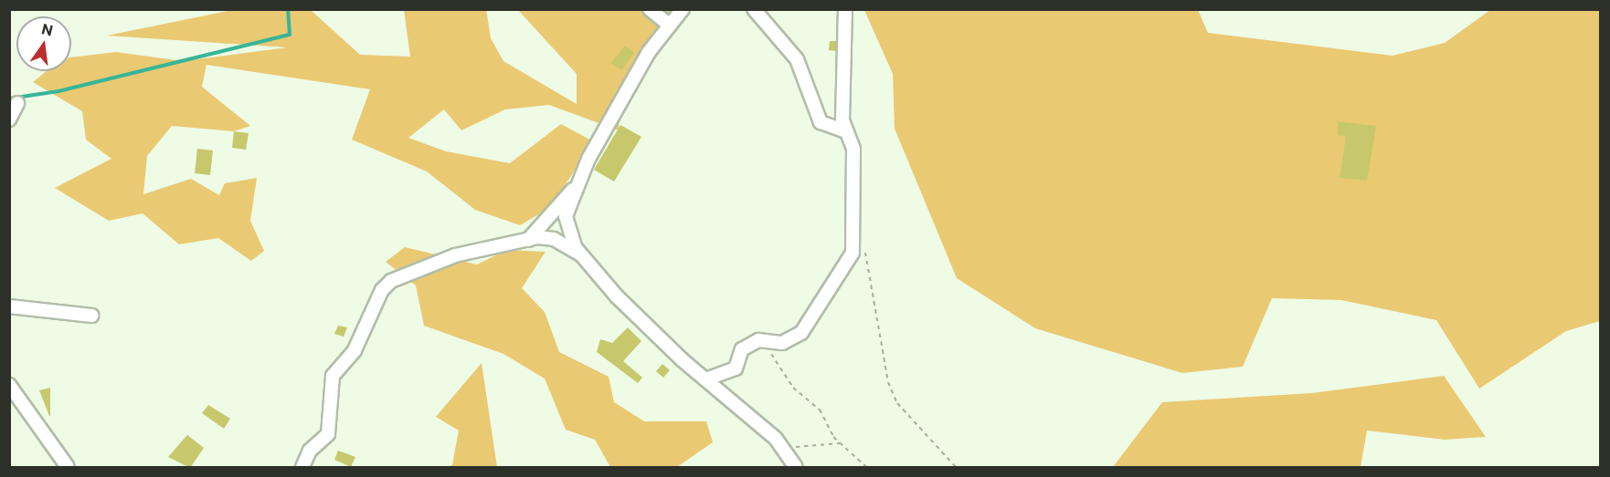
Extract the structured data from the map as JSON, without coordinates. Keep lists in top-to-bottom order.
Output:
{
  "north": "top"
}
